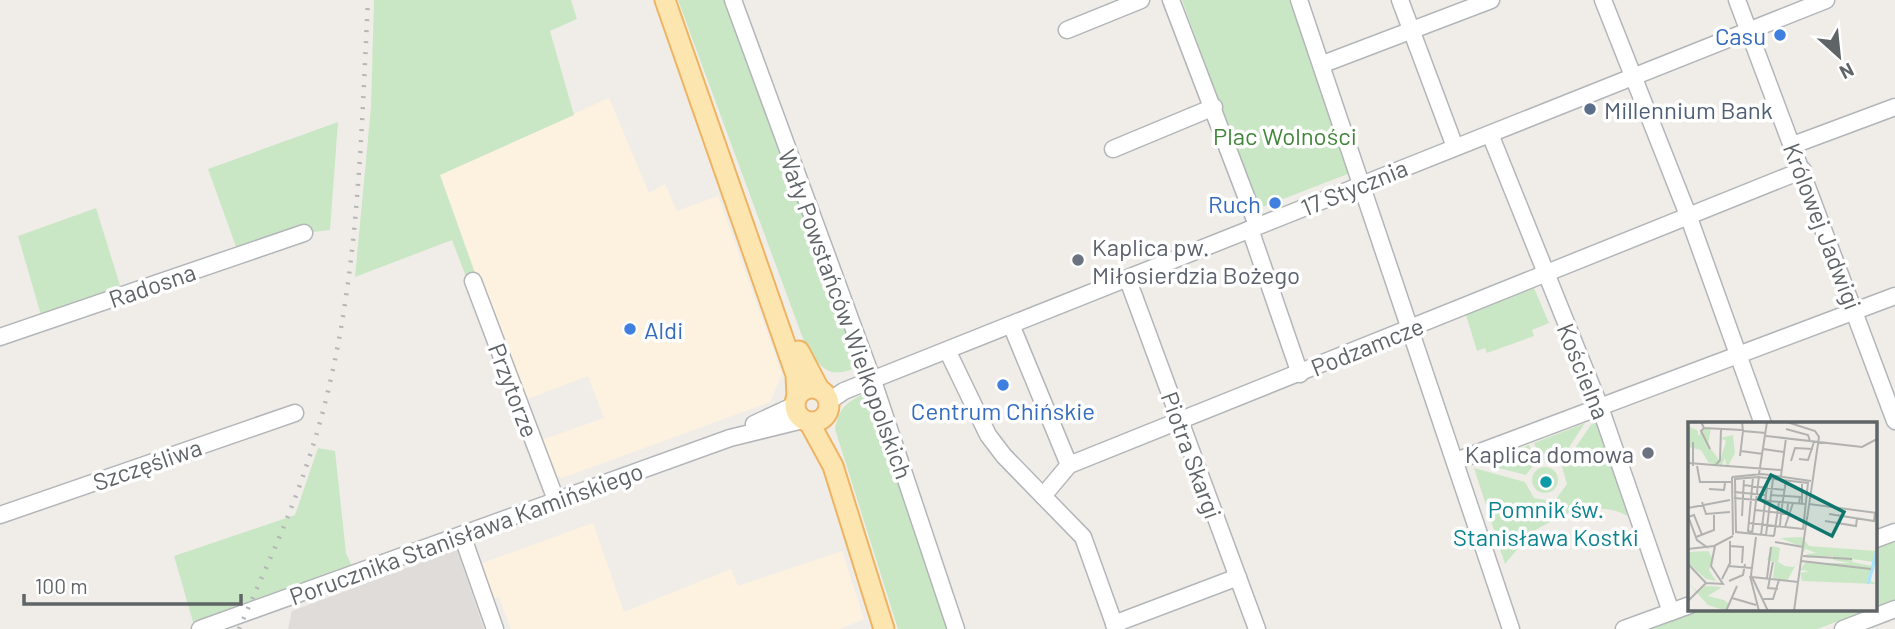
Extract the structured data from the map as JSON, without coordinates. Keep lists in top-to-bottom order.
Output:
{
  "streets": {
    "street": [
      "17 Stycznia",
      "Królowej Jadwigi",
      "Radosna",
      "Wały Powstańców Wielkopolskich",
      "Podzamcze",
      "Kościelna",
      "Przytorze",
      "Piotra Skargi",
      "Szczęśliwa",
      "Porucznika Stanisława Kamińskiego"
    ]
  },
  "crossings": [
    ["17 Stycznia", "Królowej Jadwigi"],
    ["17 Stycznia", "Wały Powstańców Wielkopolskich"],
    ["17 Stycznia", "Kościelna"],
    ["17 Stycznia", "Piotra Skargi"],
    ["17 Stycznia", "Porucznika Stanisława Kamińskiego"],
    ["Królowej Jadwigi", "Podzamcze"],
    ["Podzamcze", "Kościelna"],
    ["Podzamcze", "Piotra Skargi"],
    ["Przytorze", "Porucznika Stanisława Kamińskiego"]
  ],
  "parks": ["Plac Wolności"],
  "places": [
    "Casu",
    "Millennium Bank",
    "Ruch",
    "Kaplica pw. Miłosierdzia Bożego",
    "Aldi",
    "Centrum Chińskie",
    "Kaplica domowa",
    "Pomnik św. Stanisława Kostki"
  ],
  "scale_bar": "100 m",
  "north": "bottom right"
}
